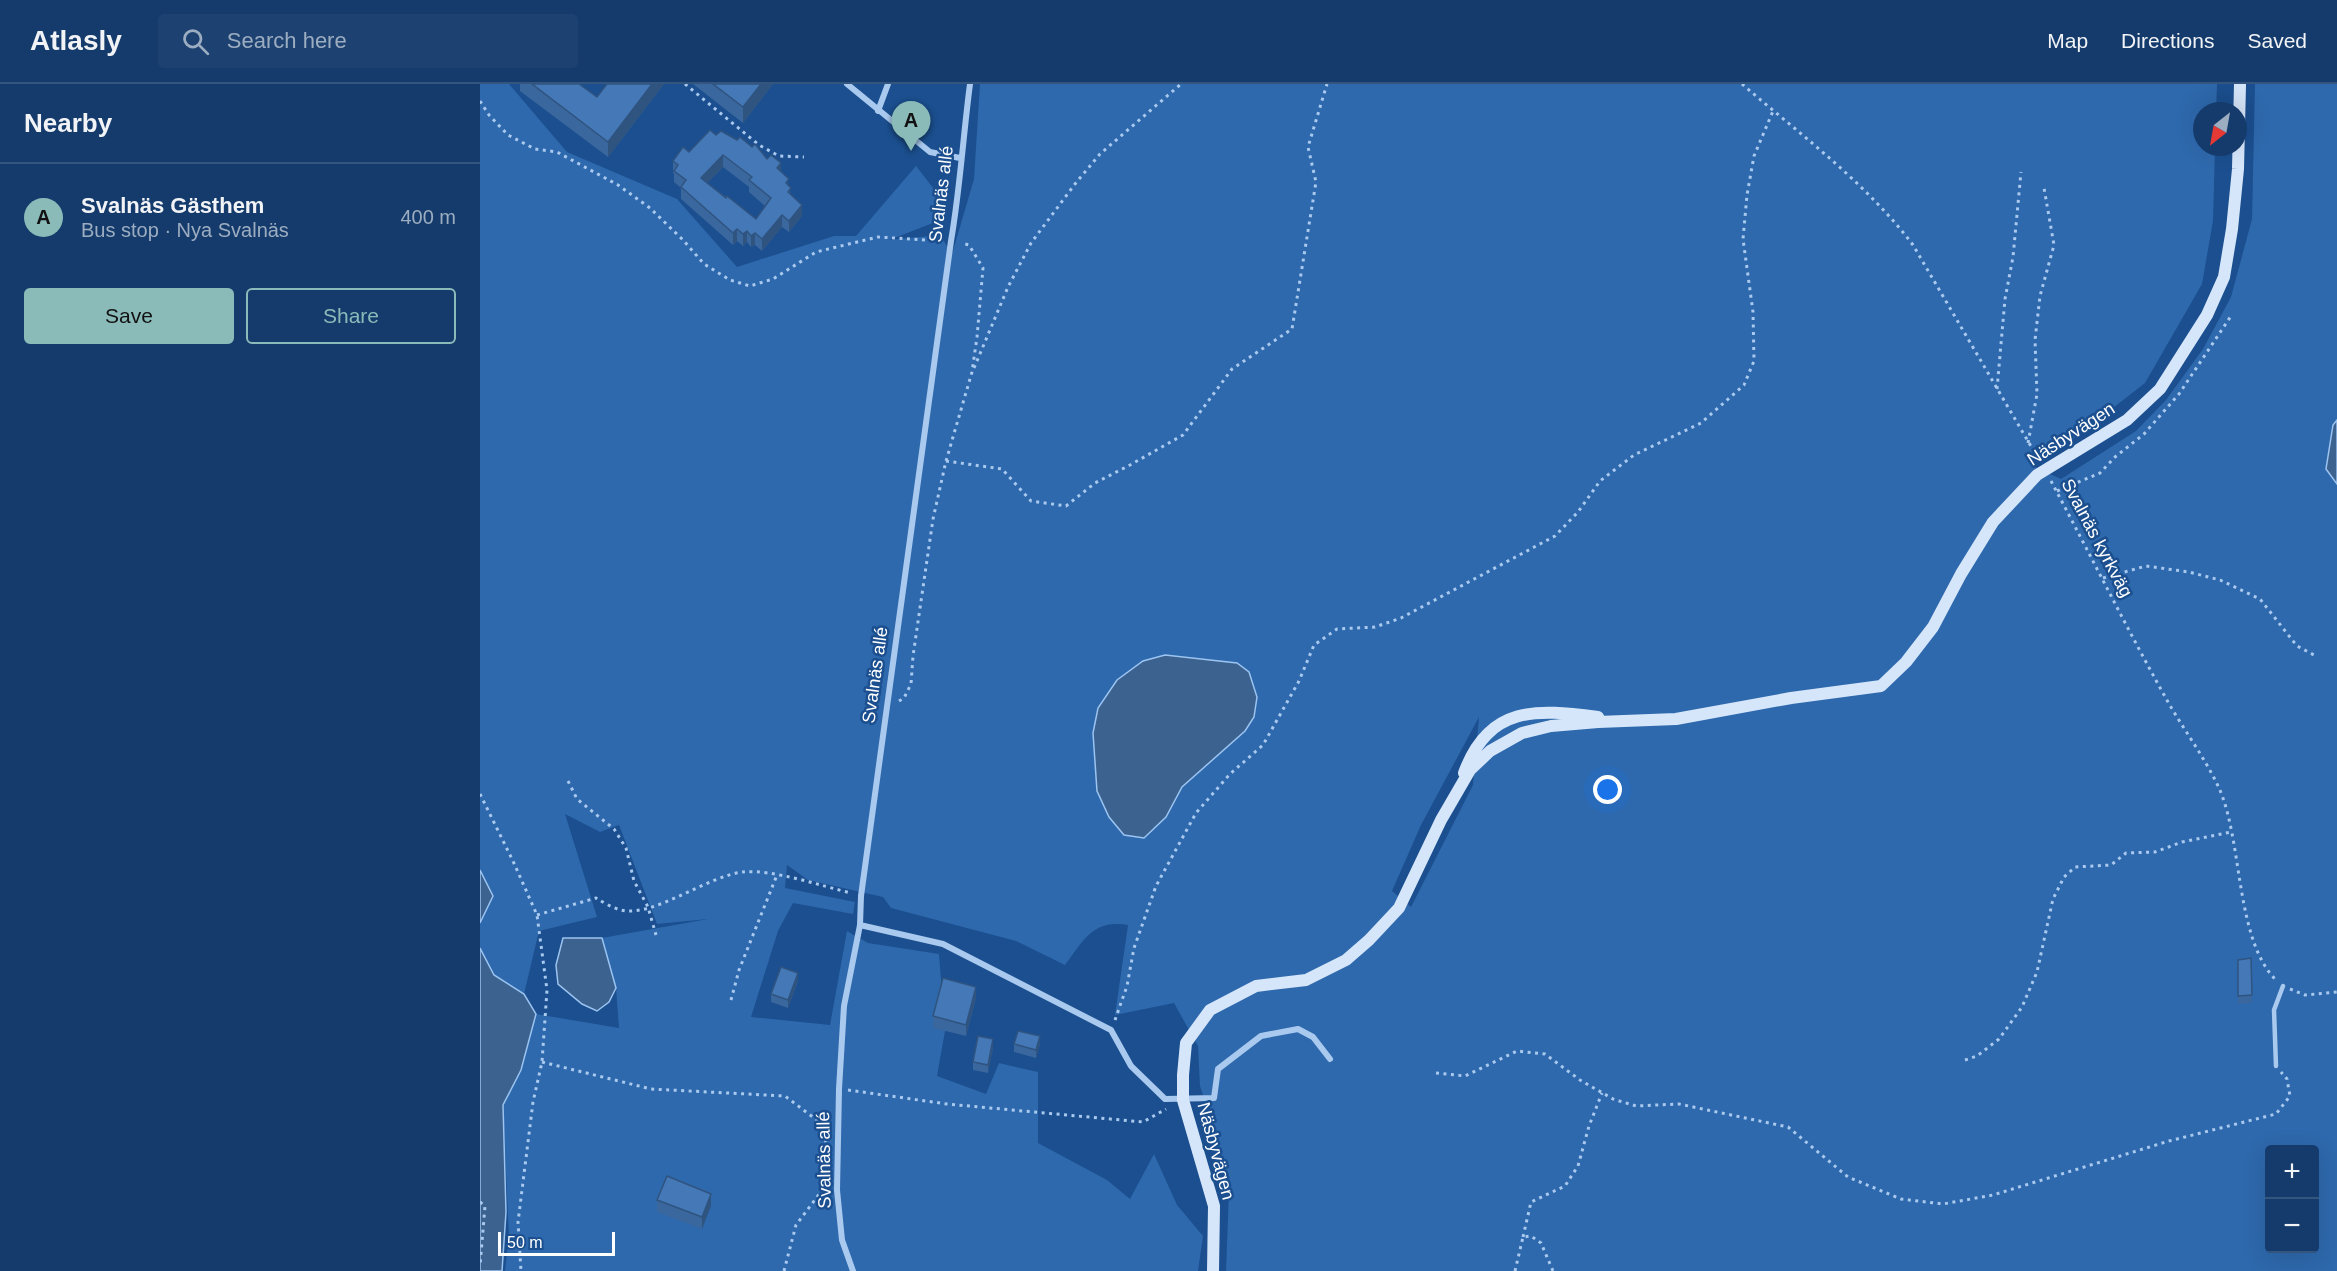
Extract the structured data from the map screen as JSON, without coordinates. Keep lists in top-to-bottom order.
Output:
{
  "streets": {
    "street": ["Svalnäs allé", "Näsbyvägen"],
    "path": ["Svalnäs kyrkväg"]
  },
  "crossings": [
    ["Näsbyvägen", "Svalnäs kyrkväg"]
  ],
  "scale_bar": "50 m",
  "north": "bottom left",
  "page": {
    "header": "Atlasly",
    "search": "Search here",
    "nav": ["Map", "Directions", "Saved"],
    "heading": "Nearby",
    "pins": "A",
    "list": [
      {
        "mark": "A",
        "name": "Svalnäs Gästhem",
        "note": "Bus stop · Nya Svalnäs",
        "value": "400 m"
      }
    ],
    "buttons": ["Save", "Share"],
    "map_buttons": ["+", "−"],
    "scale": "50 m"
  }
}
